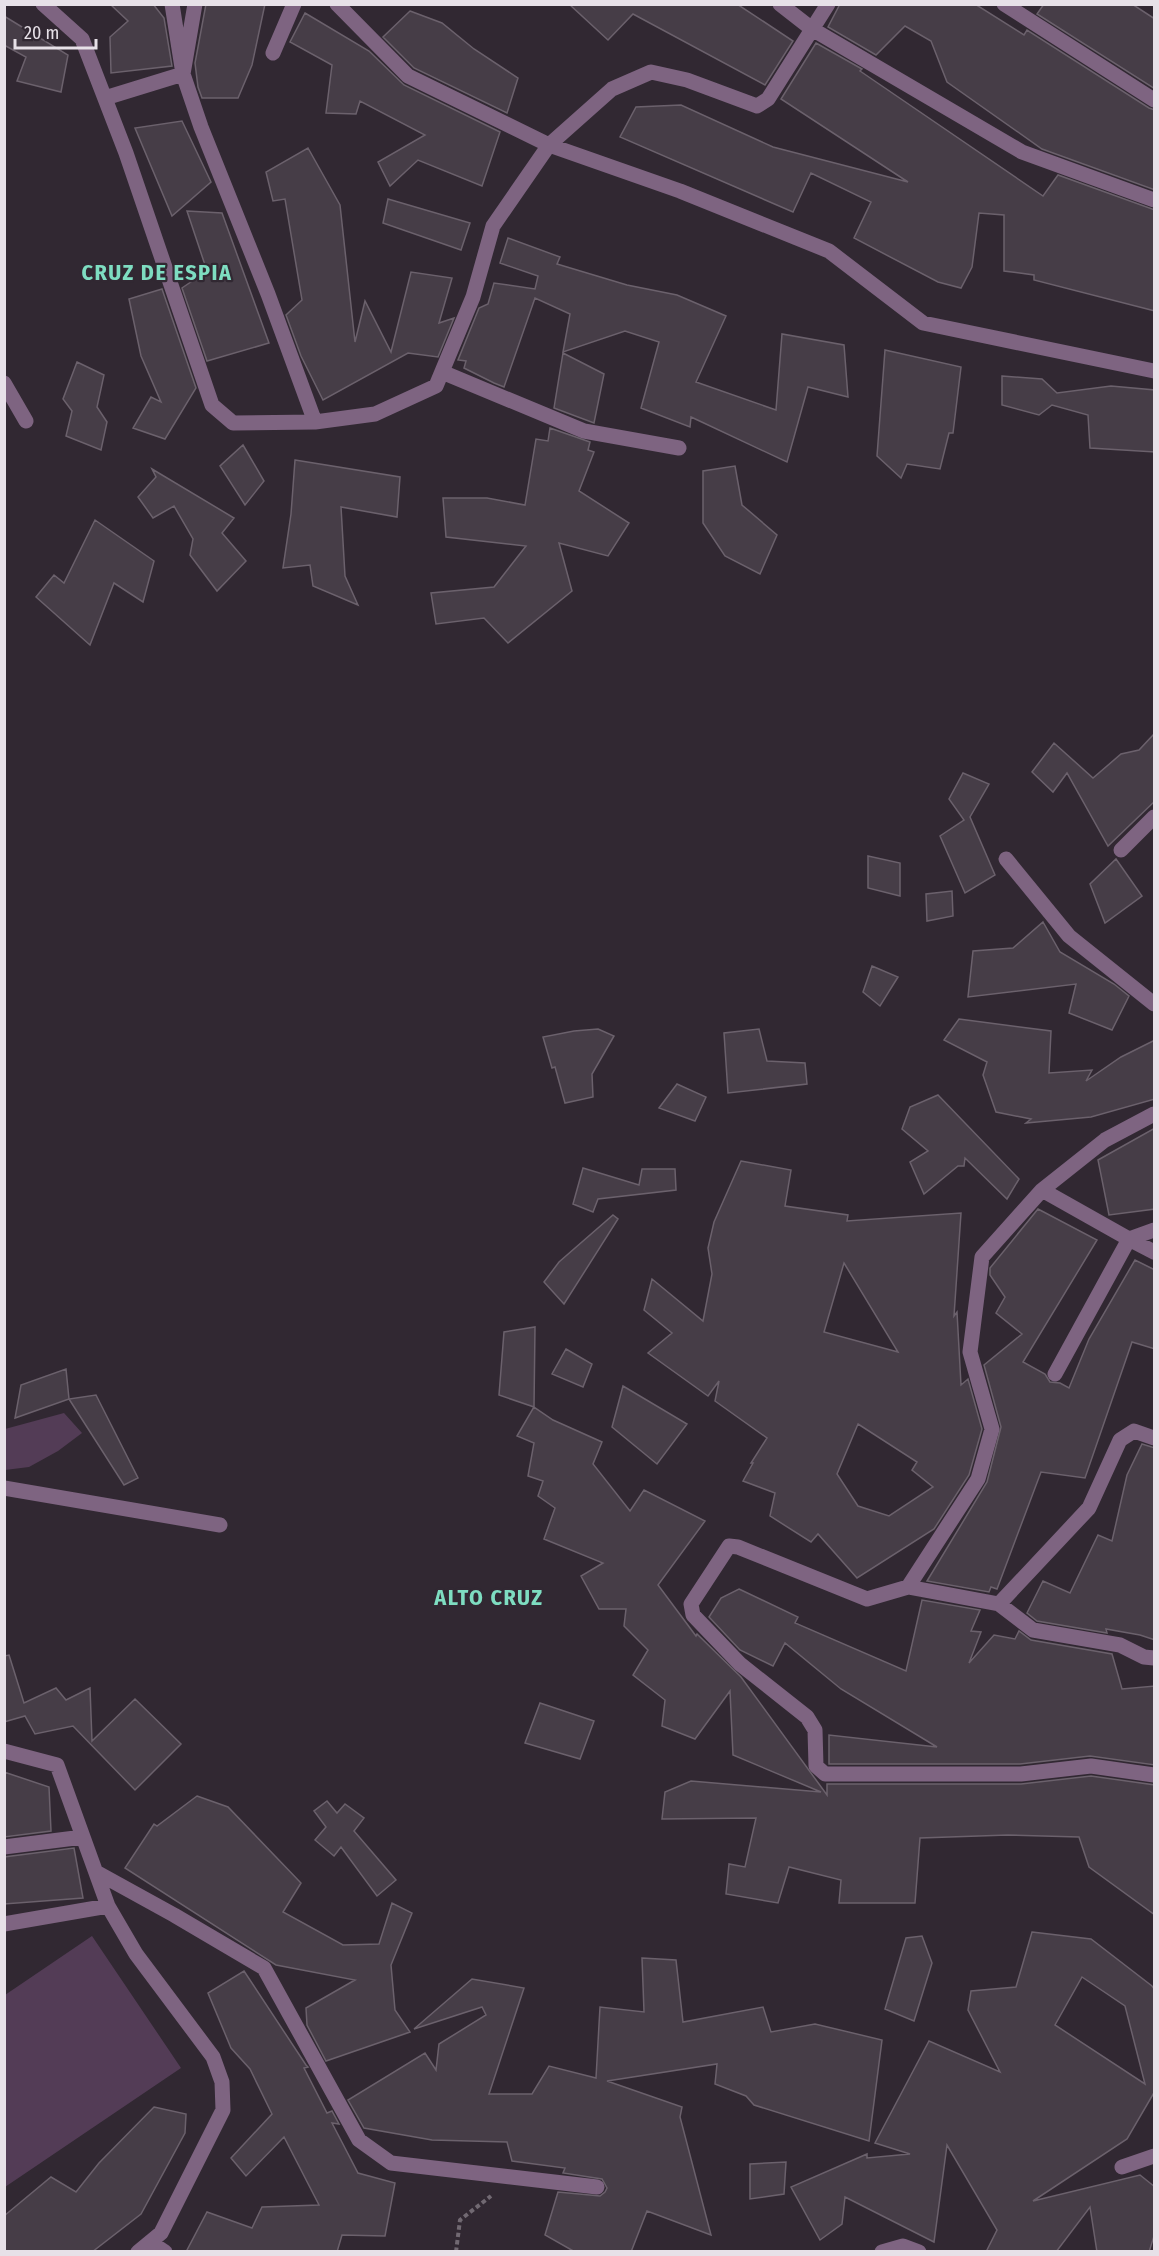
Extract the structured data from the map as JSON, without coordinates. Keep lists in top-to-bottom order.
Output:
{
  "districts": ["CRUZ DE ESPIA", "ALTO CRUZ"],
  "scale_bar": "20 m"
}
